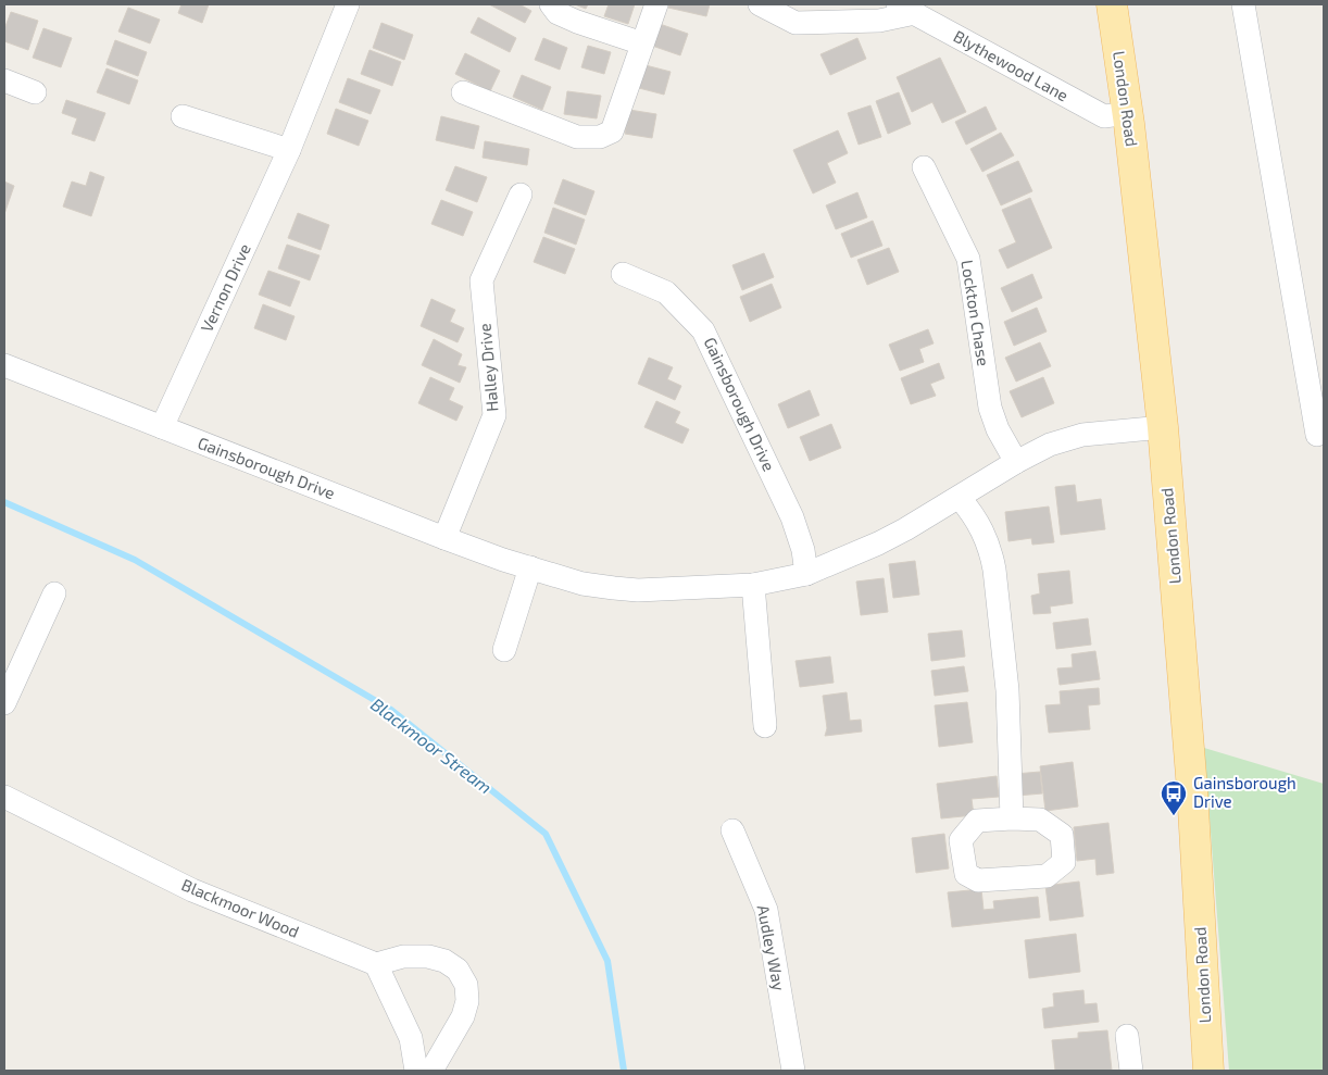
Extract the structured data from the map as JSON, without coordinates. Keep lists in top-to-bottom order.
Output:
{
  "streets": {
    "main road": ["London Road"],
    "street": [
      "Blythewood Lane",
      "Vernon Drive",
      "Lockton Chase",
      "Halley Drive",
      "Gainsborough Drive",
      "Blackmoor Wood",
      "Audley Way"
    ]
  },
  "crossings": [
    ["Blythewood Lane", "London Road"],
    ["London Road", "Gainsborough Drive"],
    ["Vernon Drive", "Gainsborough Drive"],
    ["Lockton Chase", "Gainsborough Drive"],
    ["Halley Drive", "Gainsborough Drive"]
  ],
  "water": ["Blackmoor Stream"],
  "places": {
    "bus stop": ["Gainsborough Drive"]
  }
}
